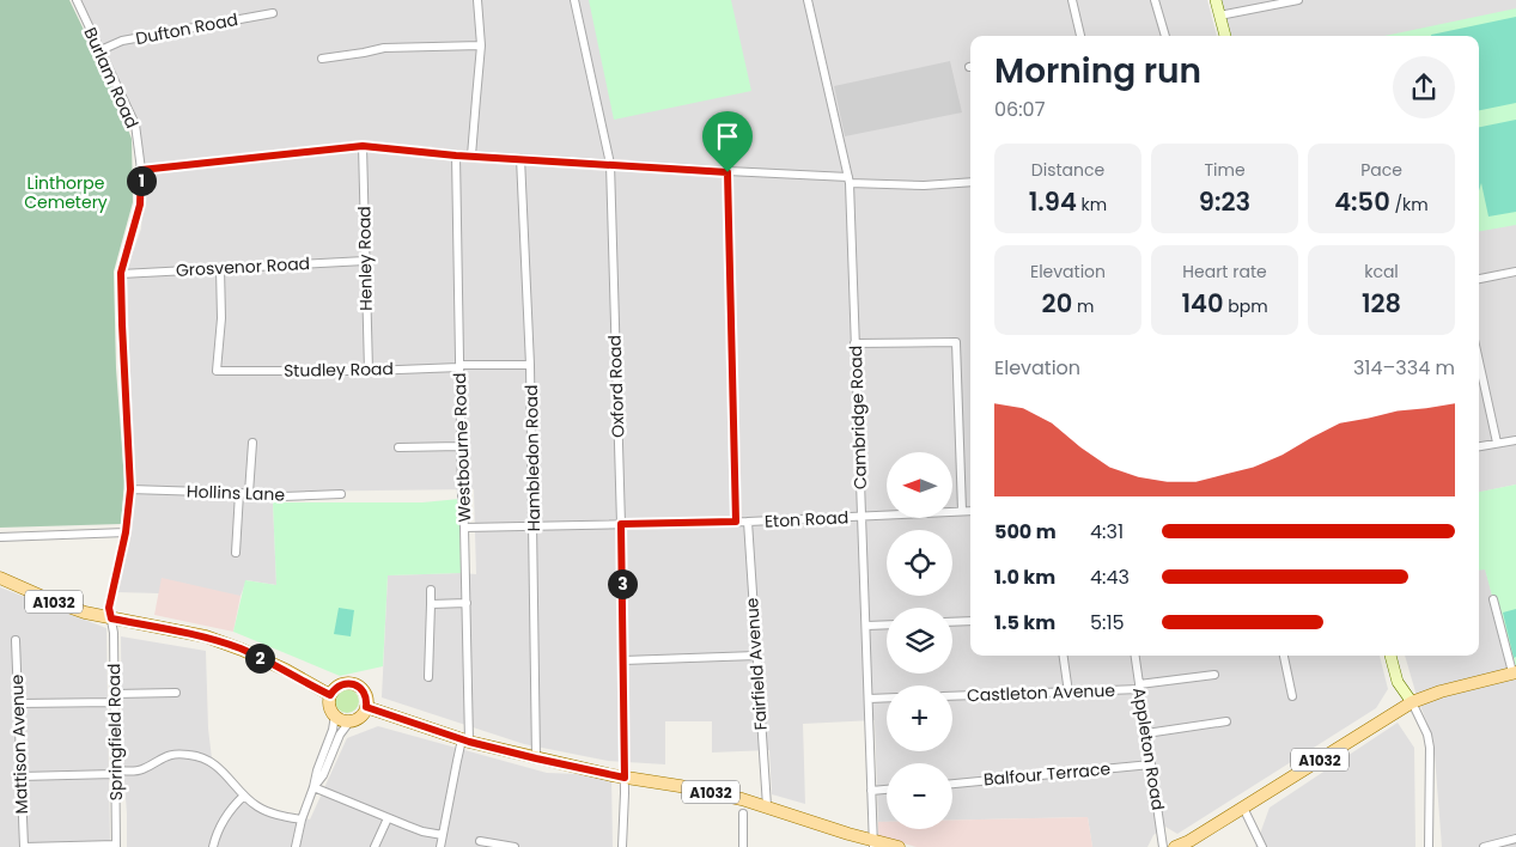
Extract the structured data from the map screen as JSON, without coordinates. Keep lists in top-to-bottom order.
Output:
{
  "streets": {
    "main road": ["A1032"],
    "street": [
      "Dufton Road",
      "Burlam Road",
      "Henley Road",
      "Grosvenor Road",
      "Studley Road",
      "Oxford Road",
      "Cambridge Road",
      "Westbourne Road",
      "Hambledon Road",
      "Hollins Lane",
      "Eton Road",
      "Fairfield Avenue",
      "Castleton Avenue",
      "Springfield Road",
      "Mattison Avenue",
      "Appleton Road",
      "Balfour Terrace"
    ]
  },
  "crossings": [
    ["Dufton Road", "Burlam Road"],
    ["Burlam Road", "Grosvenor Road"],
    ["Burlam Road", "Hollins Lane"],
    ["Burlam Road", "A1032"],
    ["Burlam Road", "Springfield Road"],
    ["Henley Road", "Grosvenor Road"],
    ["Henley Road", "Studley Road"],
    ["Grosvenor Road", "Studley Road"],
    ["Studley Road", "Westbourne Road"],
    ["Studley Road", "Hambledon Road"],
    ["Oxford Road", "Eton Road"],
    ["Oxford Road", "A1032"],
    ["Cambridge Road", "Eton Road"],
    ["Cambridge Road", "A1032"],
    ["Westbourne Road", "Eton Road"],
    ["Westbourne Road", "A1032"],
    ["Hambledon Road", "Eton Road"],
    ["Hambledon Road", "A1032"],
    ["Eton Road", "Fairfield Avenue"],
    ["A1032", "Fairfield Avenue"],
    ["A1032", "Springfield Road"],
    ["Castleton Avenue", "Appleton Road"],
    ["Appleton Road", "Balfour Terrace"]
  ],
  "parks": ["Linthorpe Cemetery"],
  "north": "left",
  "page": {
    "heading": ["Morning run", "06:07"],
    "stats": [
      ["Distance", "1.94 km"],
      ["Time", "9:23"],
      ["Pace", "4:50 /km"],
      ["Elevation", "20 m"],
      ["Heart rate", "140 bpm"],
      ["kcal", "128"]
    ],
    "pins": ["1", "3", "2"],
    "chart": ["Elevation", "314–334 m"],
    "map_buttons": ["+", "−"],
    "list": [
      {
        "name": "500 m",
        "note": "4:31"
      },
      {
        "name": "1.0 km",
        "note": "4:43"
      },
      {
        "name": "1.5 km",
        "note": "5:15"
      }
    ]
  }
}
